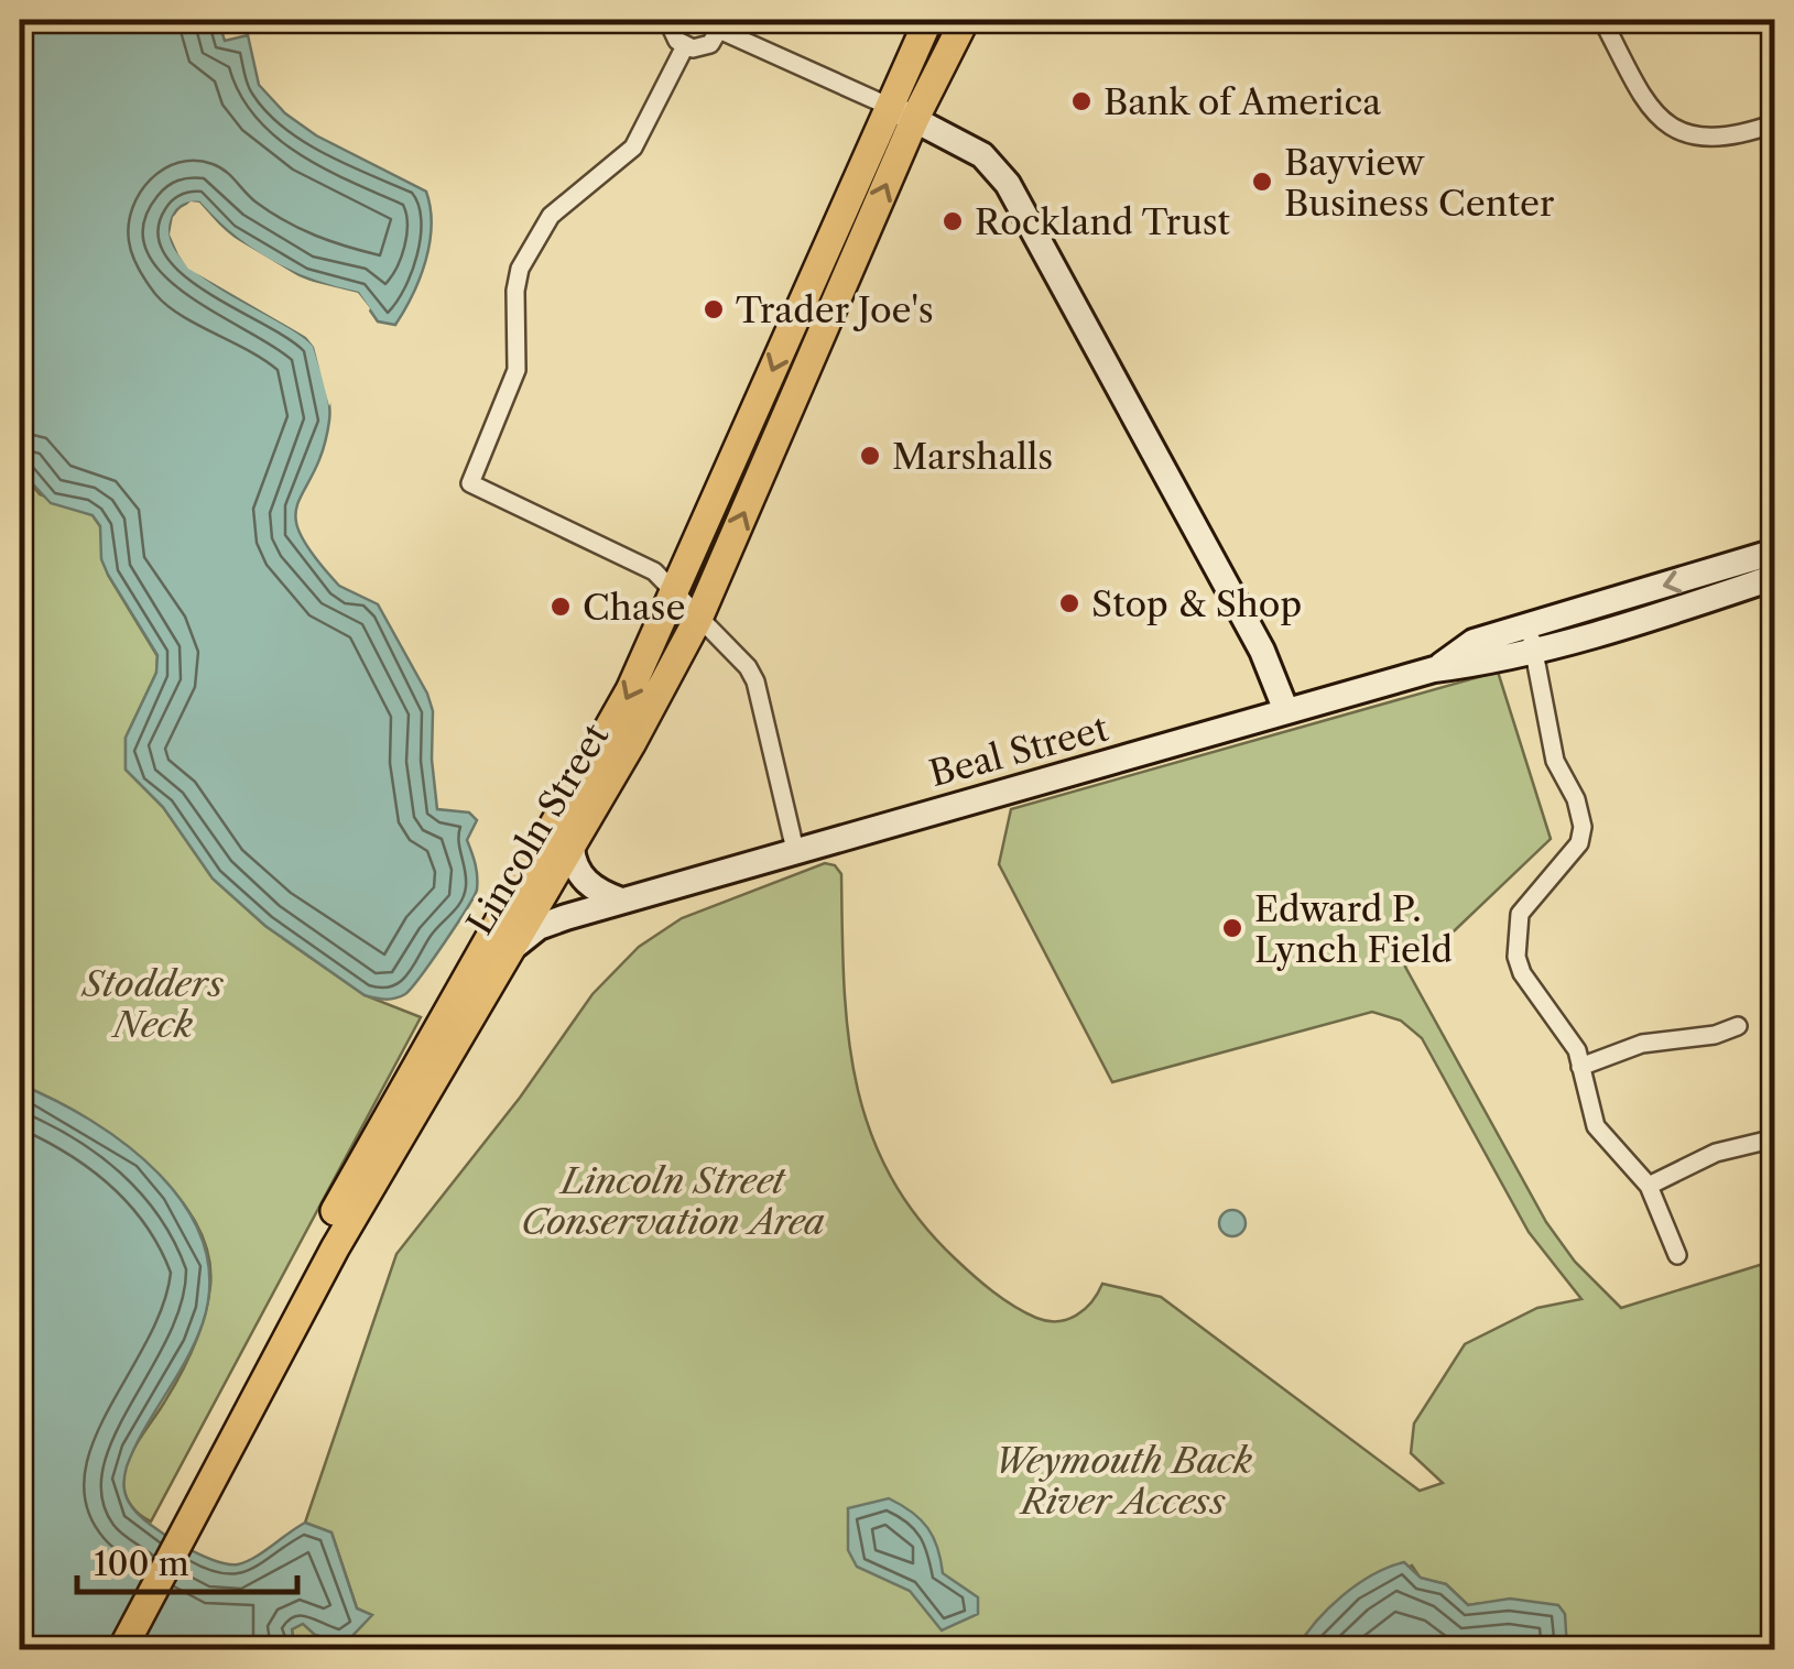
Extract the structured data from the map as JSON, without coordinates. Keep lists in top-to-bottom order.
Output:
{
  "streets": {
    "main road": ["Lincoln Street"],
    "street": ["Beal Street"]
  },
  "crossings": [
    ["Beal Street", "Lincoln Street"]
  ],
  "parks": ["Stodders Neck", "Lincoln Street Conservation Area", "Weymouth Back River Access"],
  "places": [
    "Bank of America",
    "Bayview Business Center",
    "Rockland Trust",
    "Trader Joe's",
    "Marshalls",
    "Stop & Shop",
    "Chase",
    "Edward P. Lynch Field"
  ],
  "scale_bar": "100 m"
}
